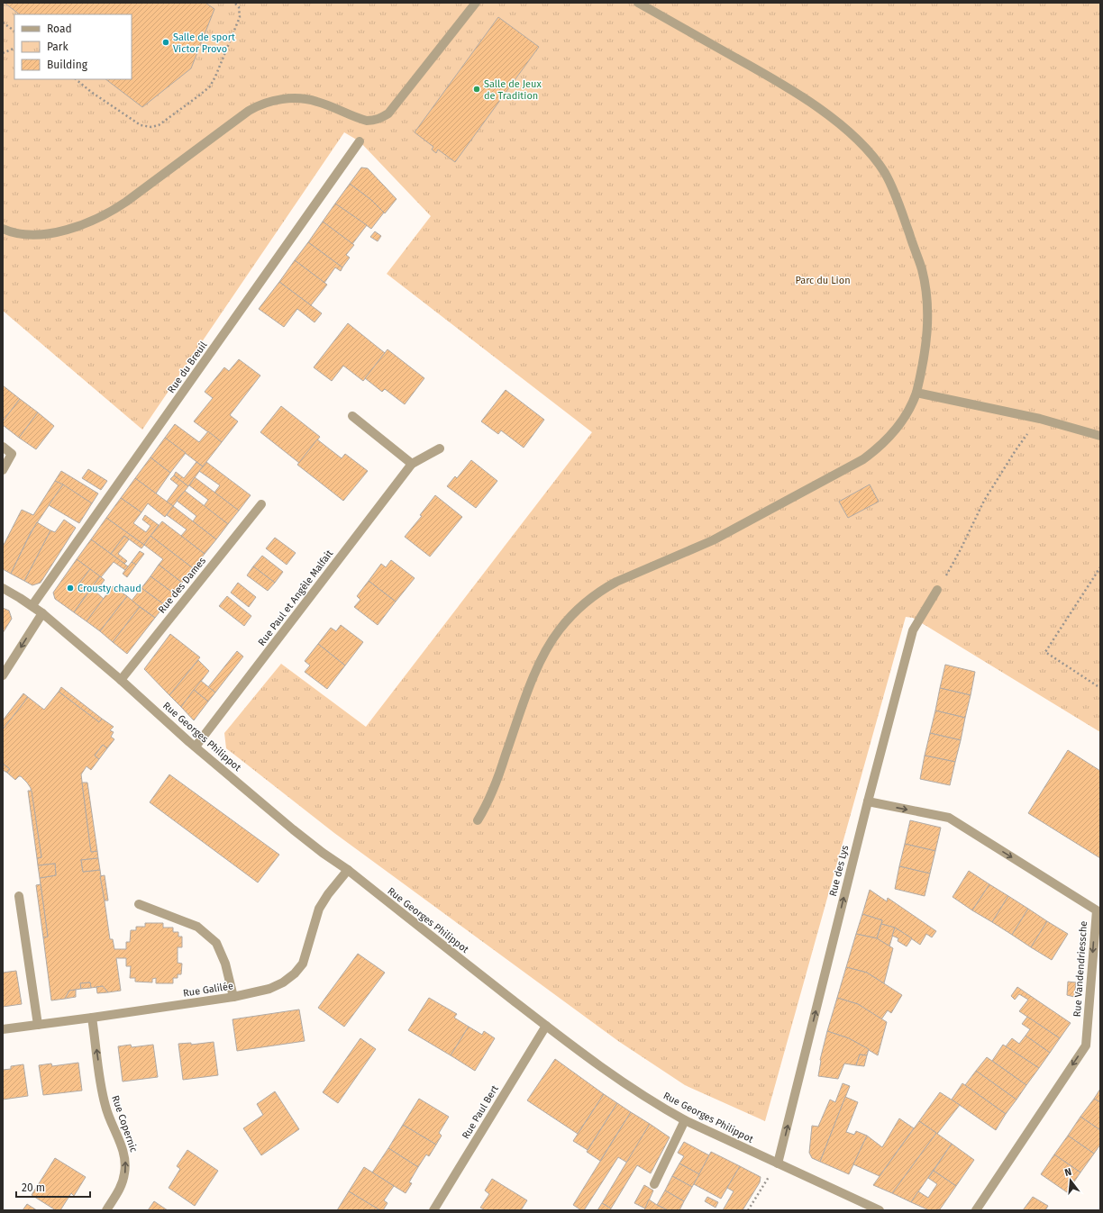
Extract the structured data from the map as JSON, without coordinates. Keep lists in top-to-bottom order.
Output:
{
  "streets": {
    "street": [
      "Rue du Breuil",
      "Rue des Dames",
      "Rue Paul et Angèle Malfait",
      "Rue Georges Philippot",
      "Rue des Lys",
      "Rue Vandendriessche",
      "Rue Galilée",
      "Rue Paul Bert",
      "Rue Copernic"
    ]
  },
  "crossings": [
    ["Rue du Breuil", "Rue Georges Philippot"],
    ["Rue des Dames", "Rue Georges Philippot"],
    ["Rue Paul et Angèle Malfait", "Rue Georges Philippot"],
    ["Rue Georges Philippot", "Rue des Lys"],
    ["Rue Georges Philippot", "Rue Galilée"],
    ["Rue Georges Philippot", "Rue Paul Bert"],
    ["Rue des Lys", "Rue Vandendriessche"],
    ["Rue Galilée", "Rue Copernic"]
  ],
  "one_way": ["Rue des Lys", "Rue Copernic"],
  "parks": ["Parc du Lion"],
  "places": ["Salle de sport Victor Provo", "Salle de Jeux de Tradition", "Crousty chaud"],
  "legend": ["Road", "Park", "Building"],
  "scale_bar": "20 m",
  "north": "top"
}
